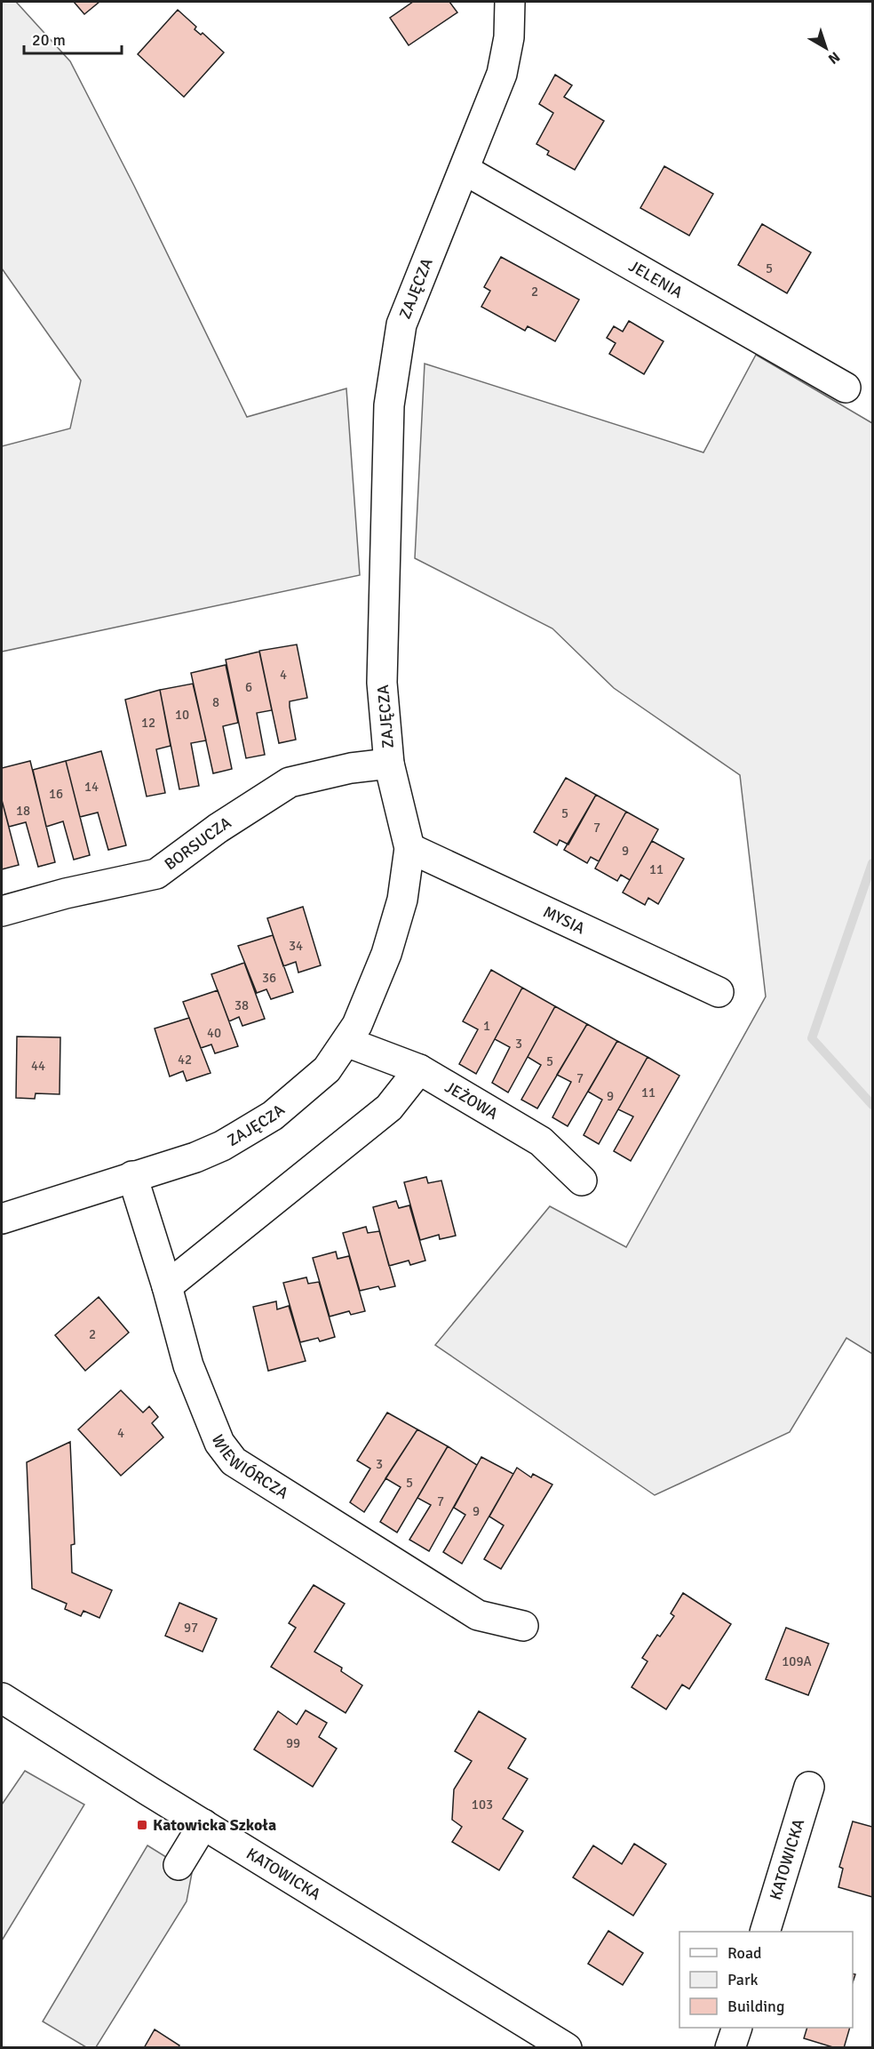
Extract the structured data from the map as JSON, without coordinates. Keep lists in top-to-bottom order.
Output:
{
  "streets": {
    "street": [
      "JELENIA",
      "ZAJĘCZA",
      "BORSUCZA",
      "MYSIA",
      "JEŻOWA",
      "WIEWIÓRCZA",
      "KATOWICKA"
    ]
  },
  "crossings": [
    ["JELENIA", "ZAJĘCZA"],
    ["ZAJĘCZA", "BORSUCZA"],
    ["ZAJĘCZA", "MYSIA"],
    ["ZAJĘCZA", "JEŻOWA"],
    ["ZAJĘCZA", "WIEWIÓRCZA"]
  ],
  "places": {
    "transit": ["Katowicka Szkoła"]
  },
  "house_numbers": [
    "5",
    "2",
    "4",
    "6",
    "8",
    "10",
    "12",
    "14",
    "16",
    "18",
    "5",
    "7",
    "9",
    "11",
    "34",
    "36",
    "38",
    "1",
    "40",
    "3",
    "42",
    "5",
    "44",
    "7",
    "11",
    "9",
    "2",
    "4",
    "3",
    "5",
    "7",
    "9",
    "97",
    "109A",
    "99",
    "103"
  ],
  "legend": ["Road", "Park", "Building"],
  "scale_bar": "20 m",
  "north": "bottom right"
}
